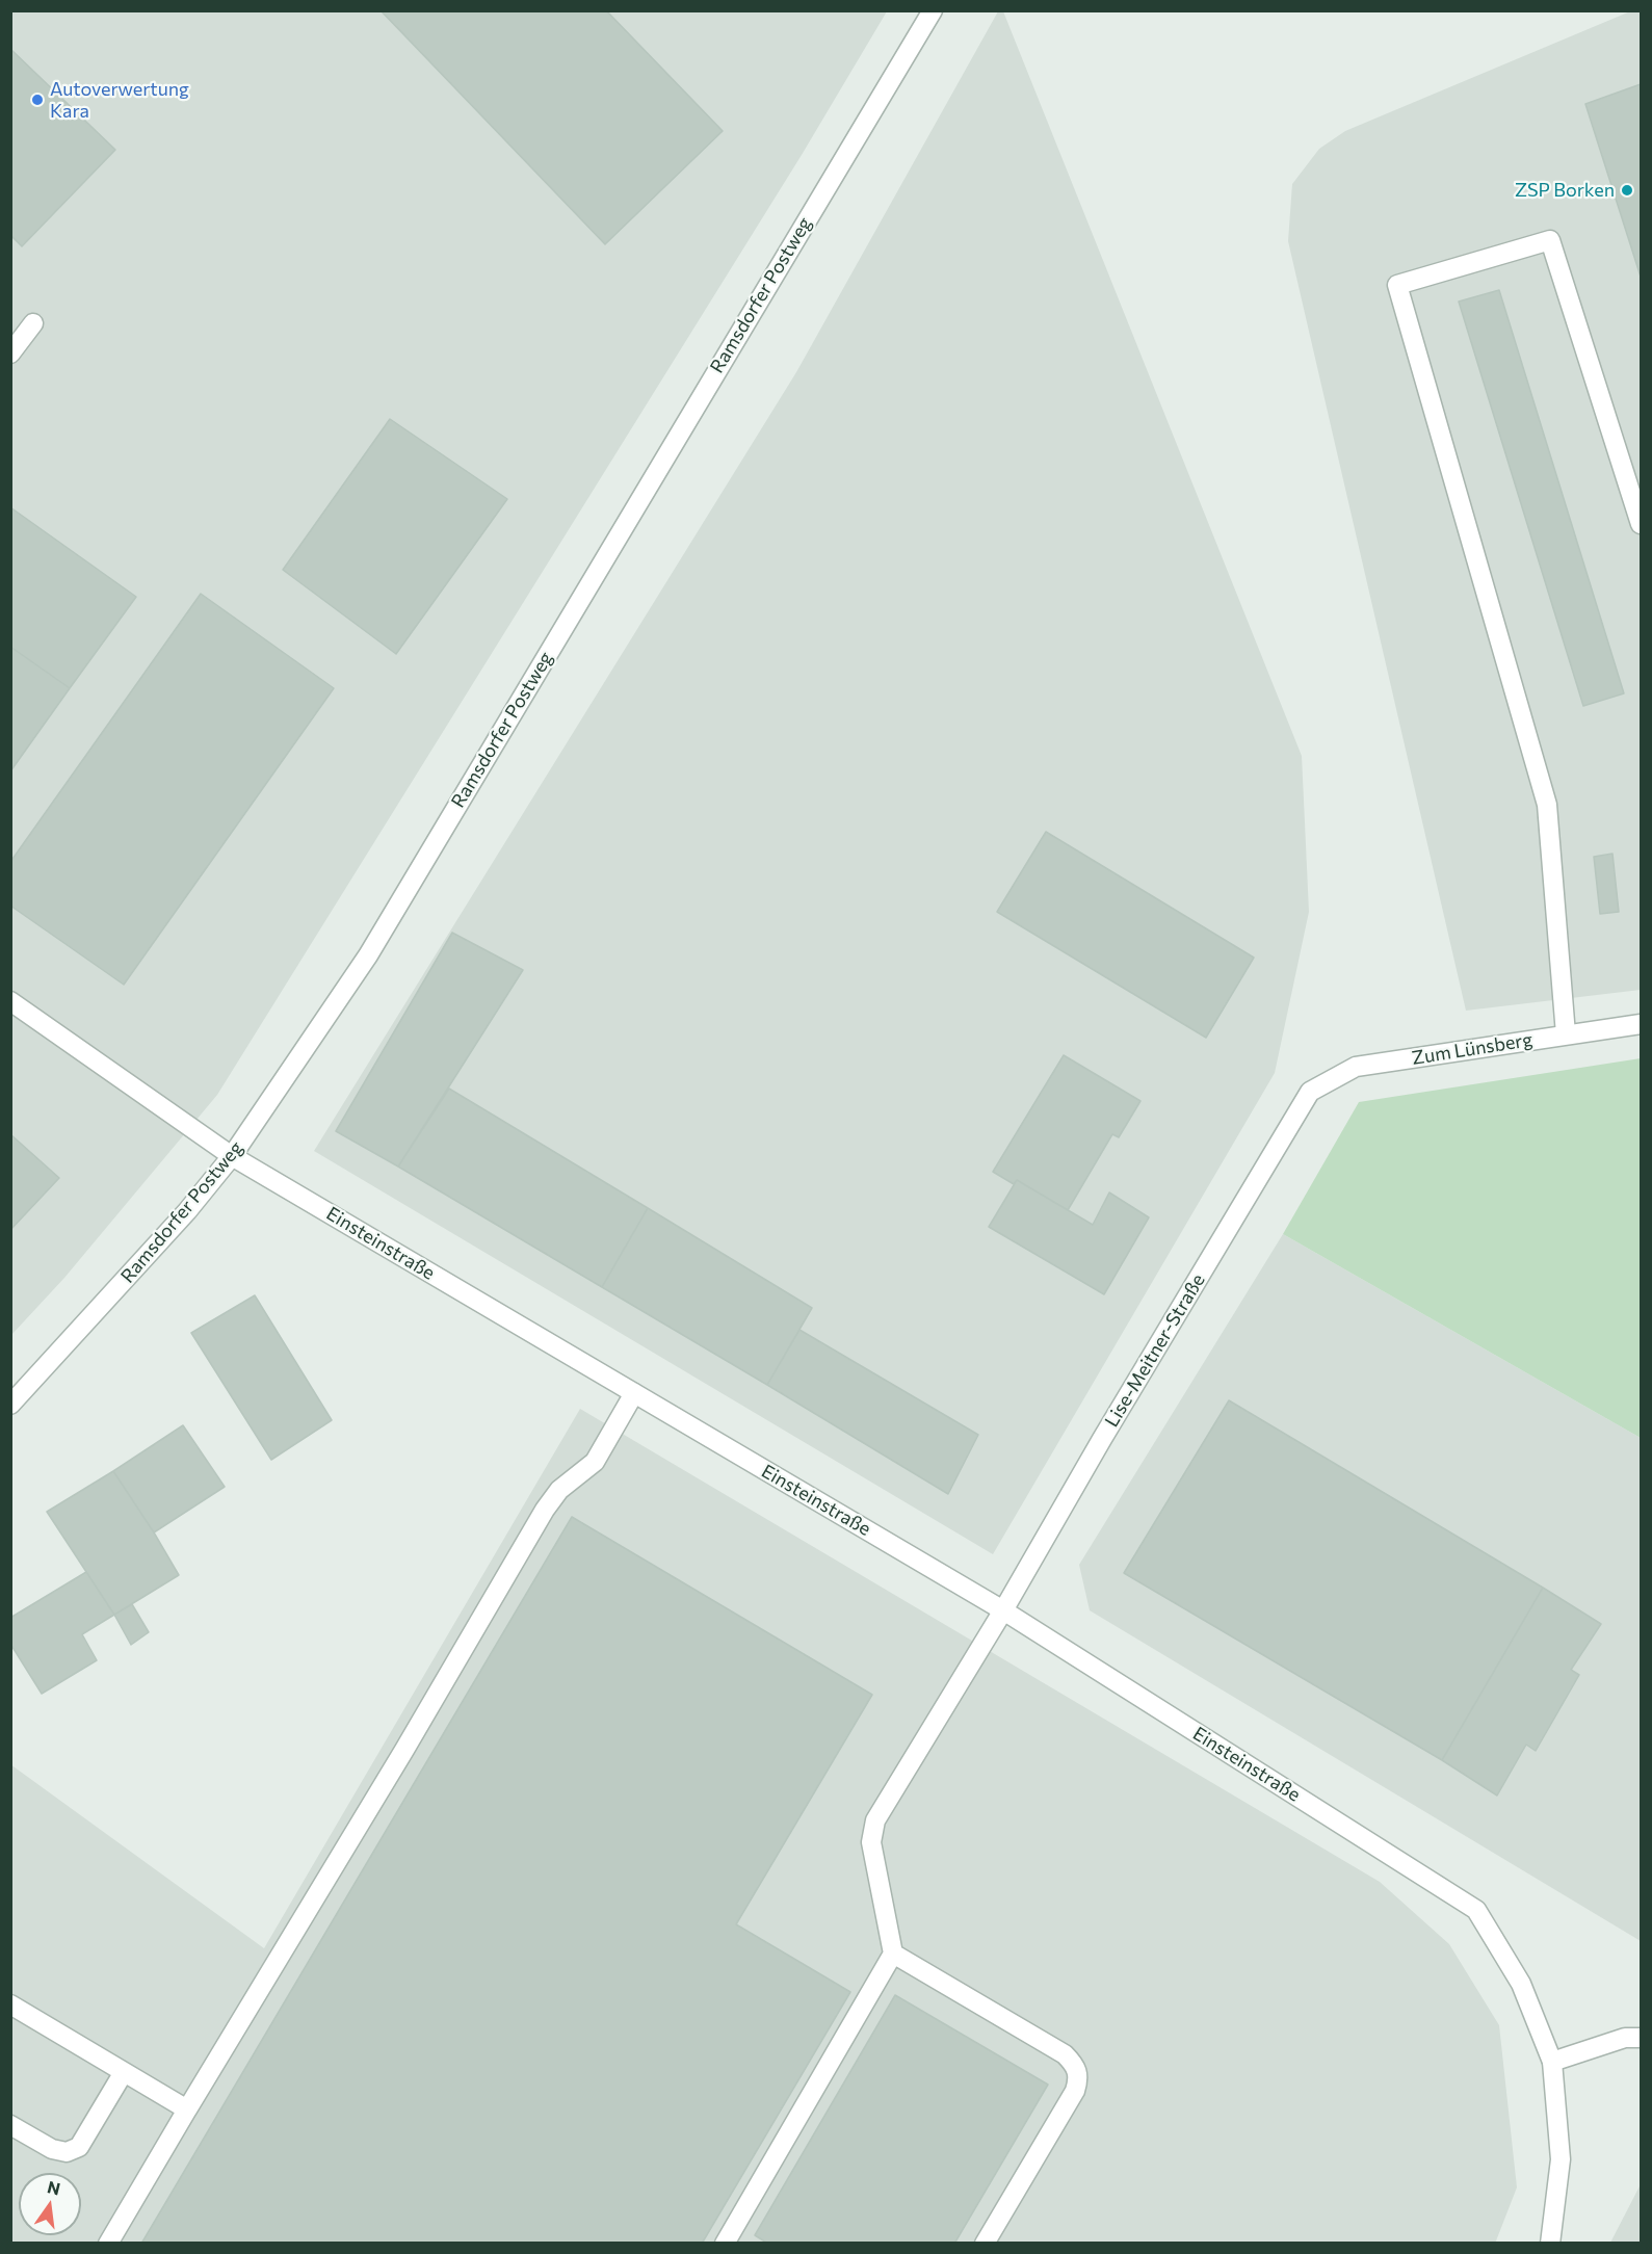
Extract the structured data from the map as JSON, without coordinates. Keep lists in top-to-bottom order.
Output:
{
  "streets": {
    "street": [
      "Ramsdorfer Postweg",
      "Zum Lünsberg",
      "Einsteinstraße",
      "Lise-Meitner-Straße"
    ]
  },
  "crossings": [
    ["Ramsdorfer Postweg", "Einsteinstraße"],
    ["Zum Lünsberg", "Lise-Meitner-Straße"],
    ["Einsteinstraße", "Lise-Meitner-Straße"]
  ],
  "places": ["Autoverwertung Kara", "ZSP Borken"],
  "north": "top"
}
